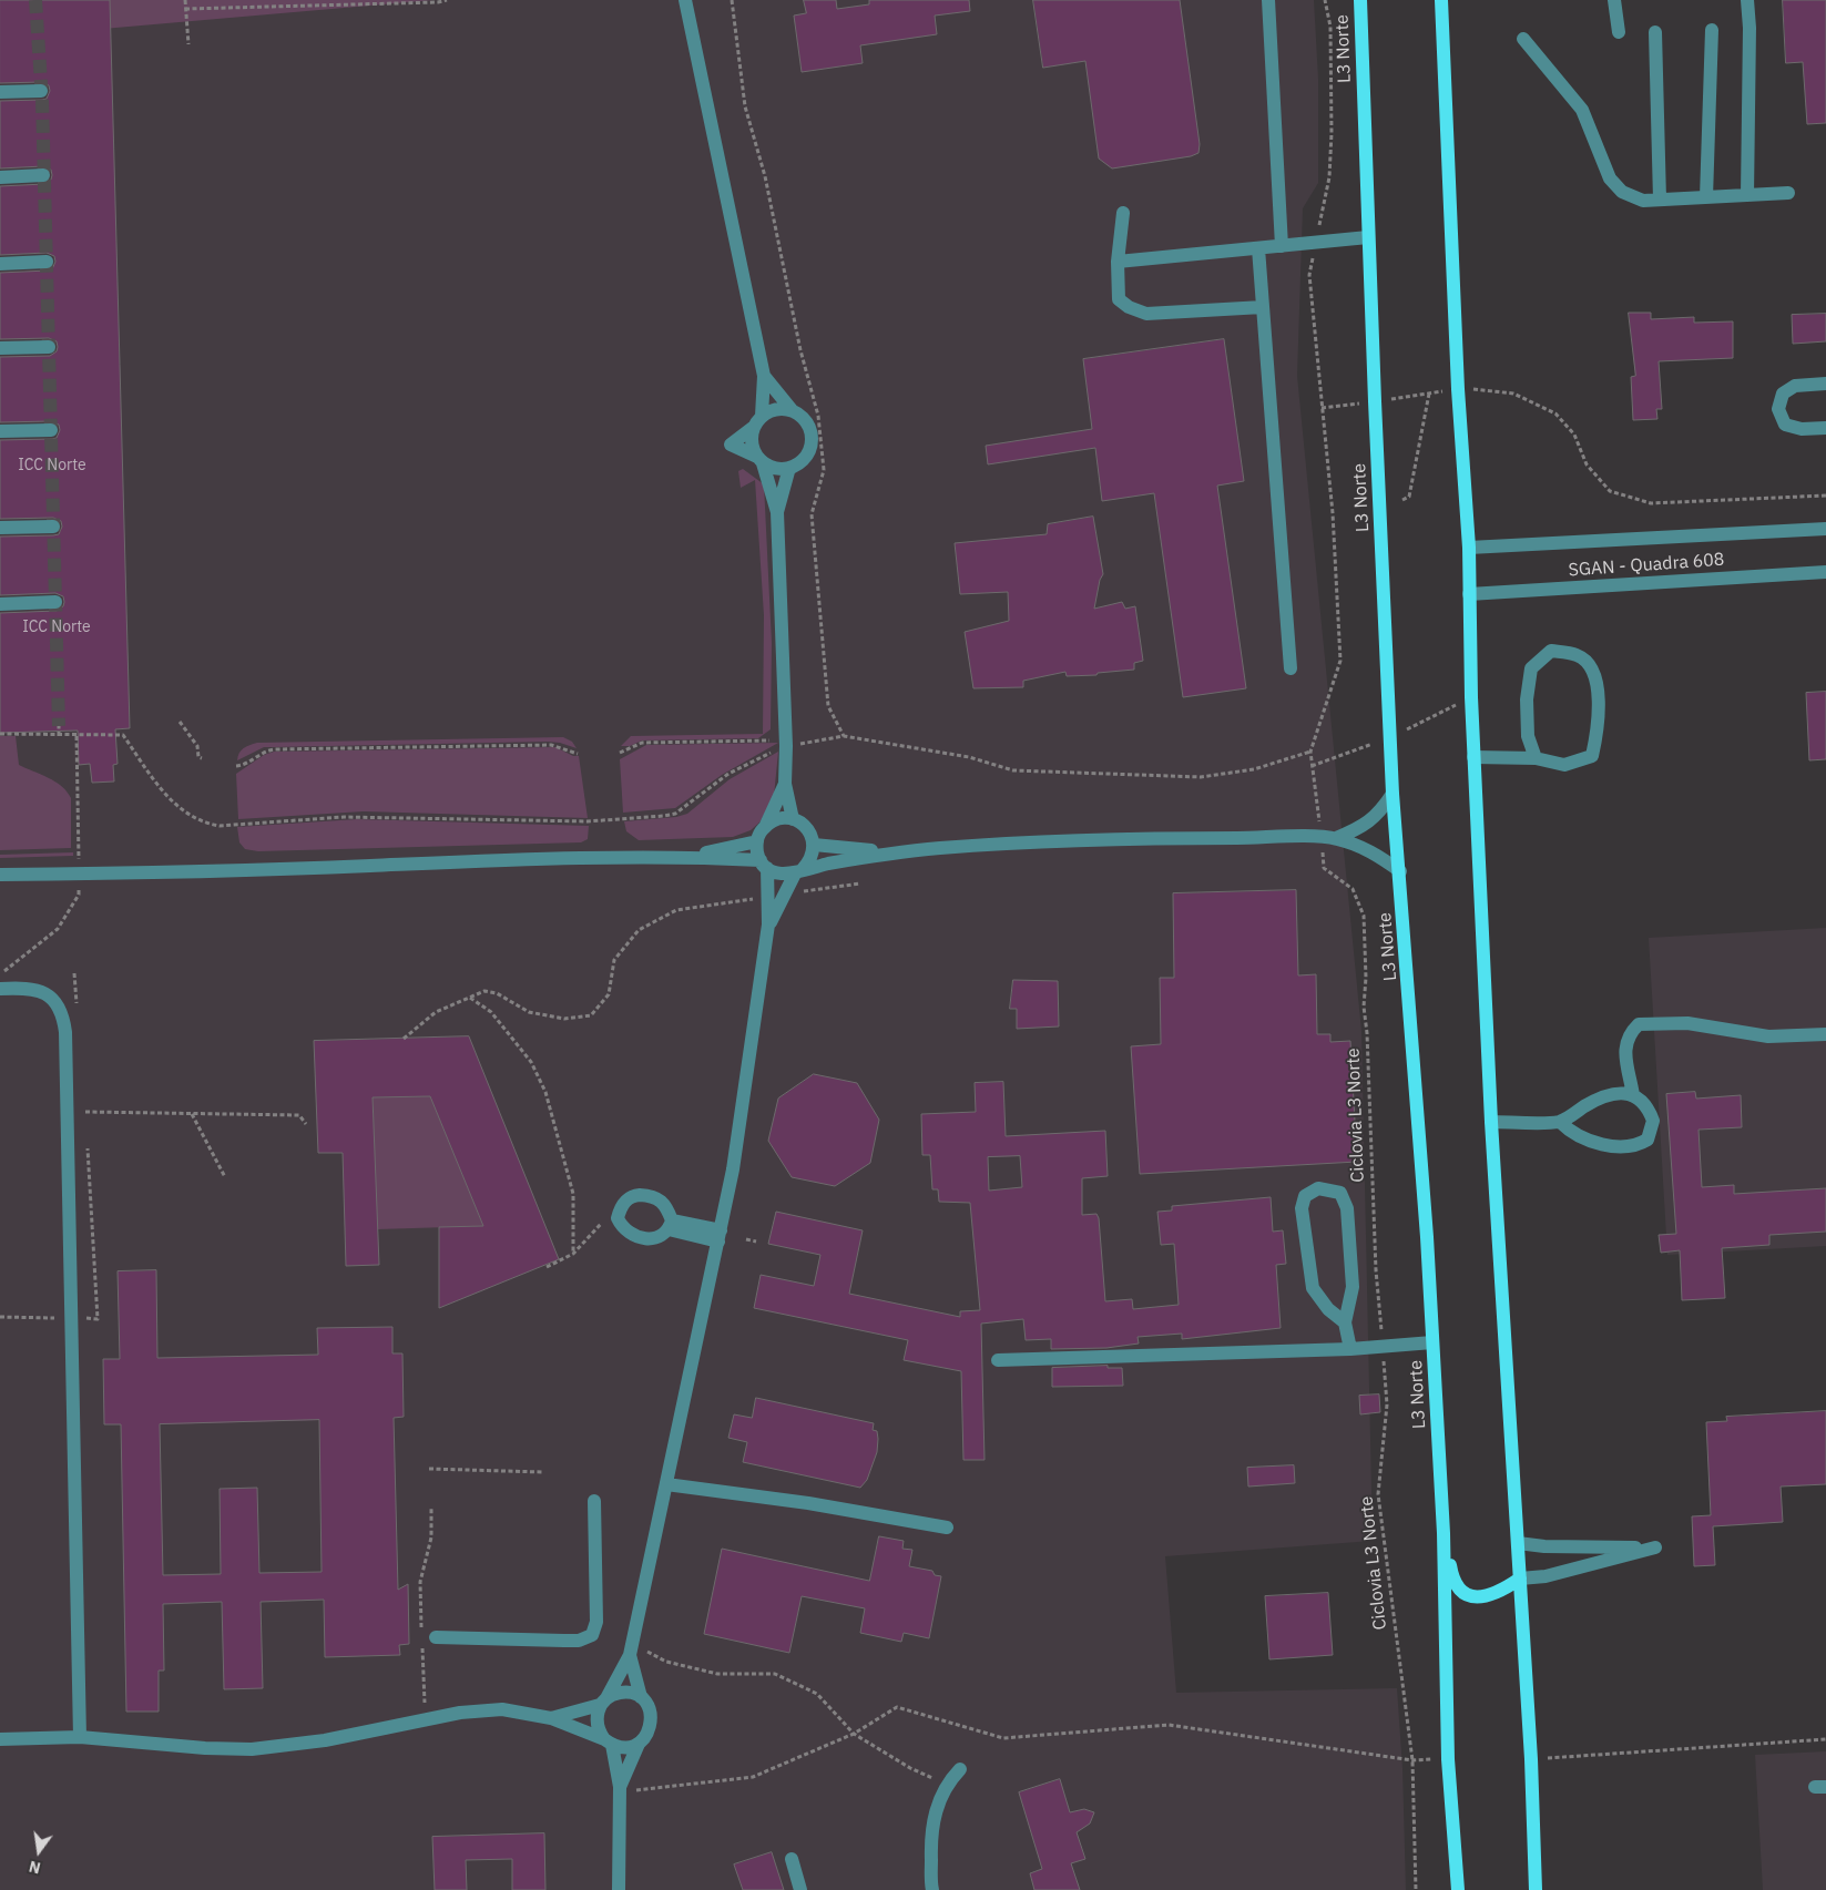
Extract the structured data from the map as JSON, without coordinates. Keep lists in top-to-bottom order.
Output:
{
  "streets": {
    "main road": ["L3 Norte"],
    "street": ["SGAN - Quadra 608"],
    "path": ["Ciclovia L3 Norte"]
  },
  "house_numbers": ["ICC Norte", "ICC Norte"],
  "north": "bottom"
}
